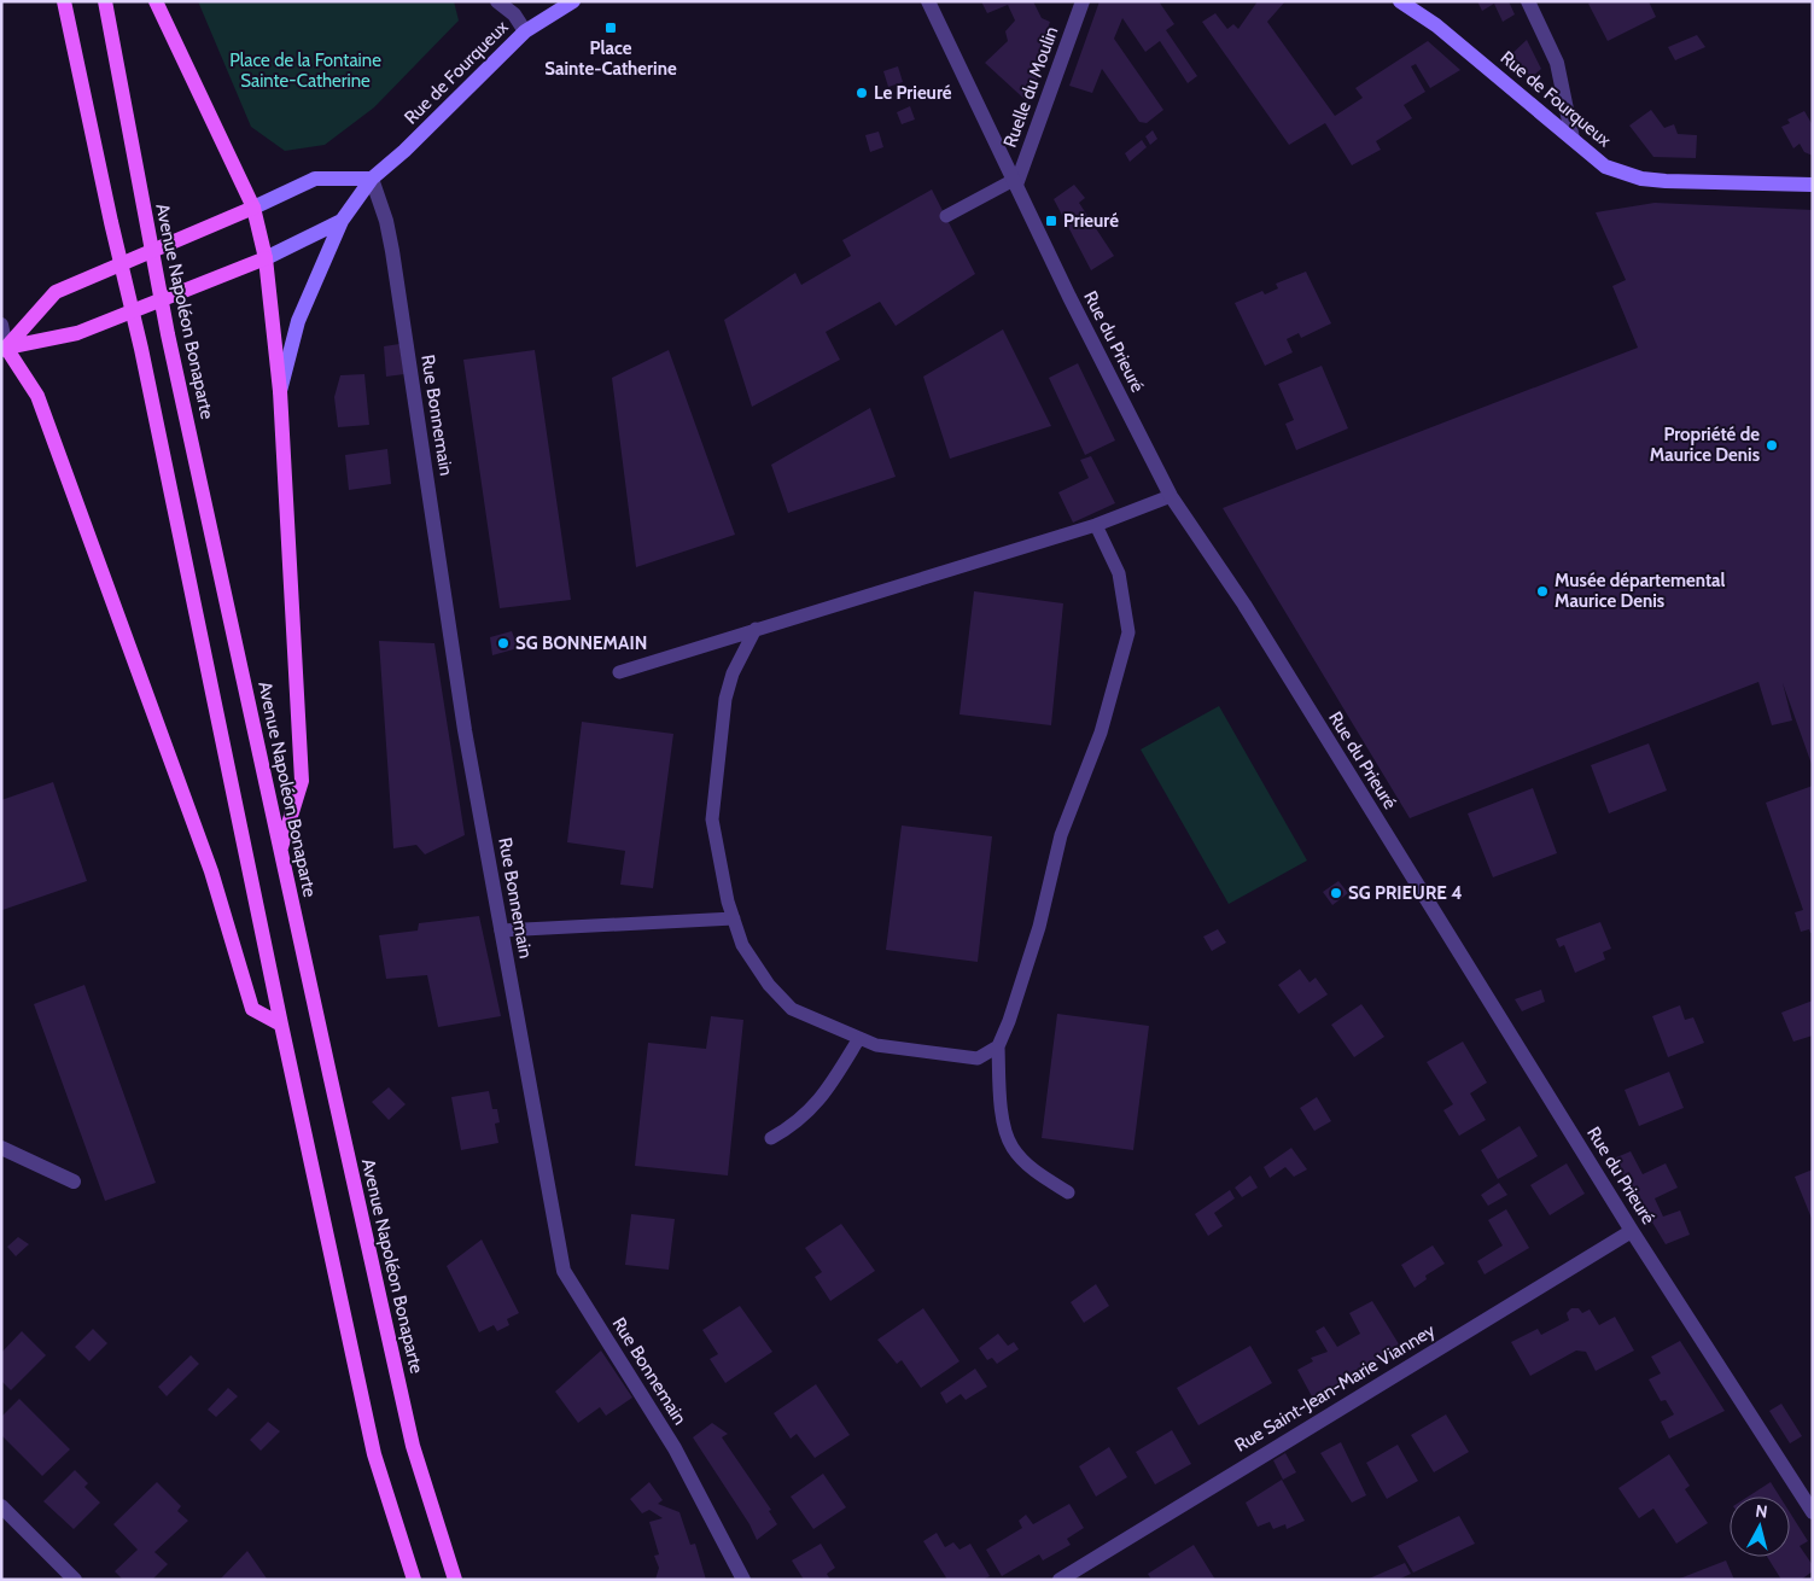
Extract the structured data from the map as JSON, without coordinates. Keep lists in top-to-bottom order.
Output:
{
  "streets": {
    "main road": ["Rue de Fourqueux", "Avenue Napoléon Bonaparte"],
    "street": [
      "Ruelle du Moulin",
      "Rue du Prieuré",
      "Rue Bonnemain",
      "Rue Saint-Jean-Marie Vianney"
    ]
  },
  "crossings": [
    ["Rue de Fourqueux", "Rue Bonnemain"],
    ["Ruelle du Moulin", "Rue du Prieuré"],
    ["Rue du Prieuré", "Rue Saint-Jean-Marie Vianney"]
  ],
  "parks": ["Place de la Fontaine Sainte-Catherine"],
  "places": {
    "transit": ["Place Sainte-Catherine", "Prieuré"],
    "other": [
      "Le Prieuré",
      "Propriété de Maurice Denis",
      "Musée départemental Maurice Denis",
      "SG BONNEMAIN",
      "SG PRIEURE 4"
    ]
  },
  "north": "top"
}
